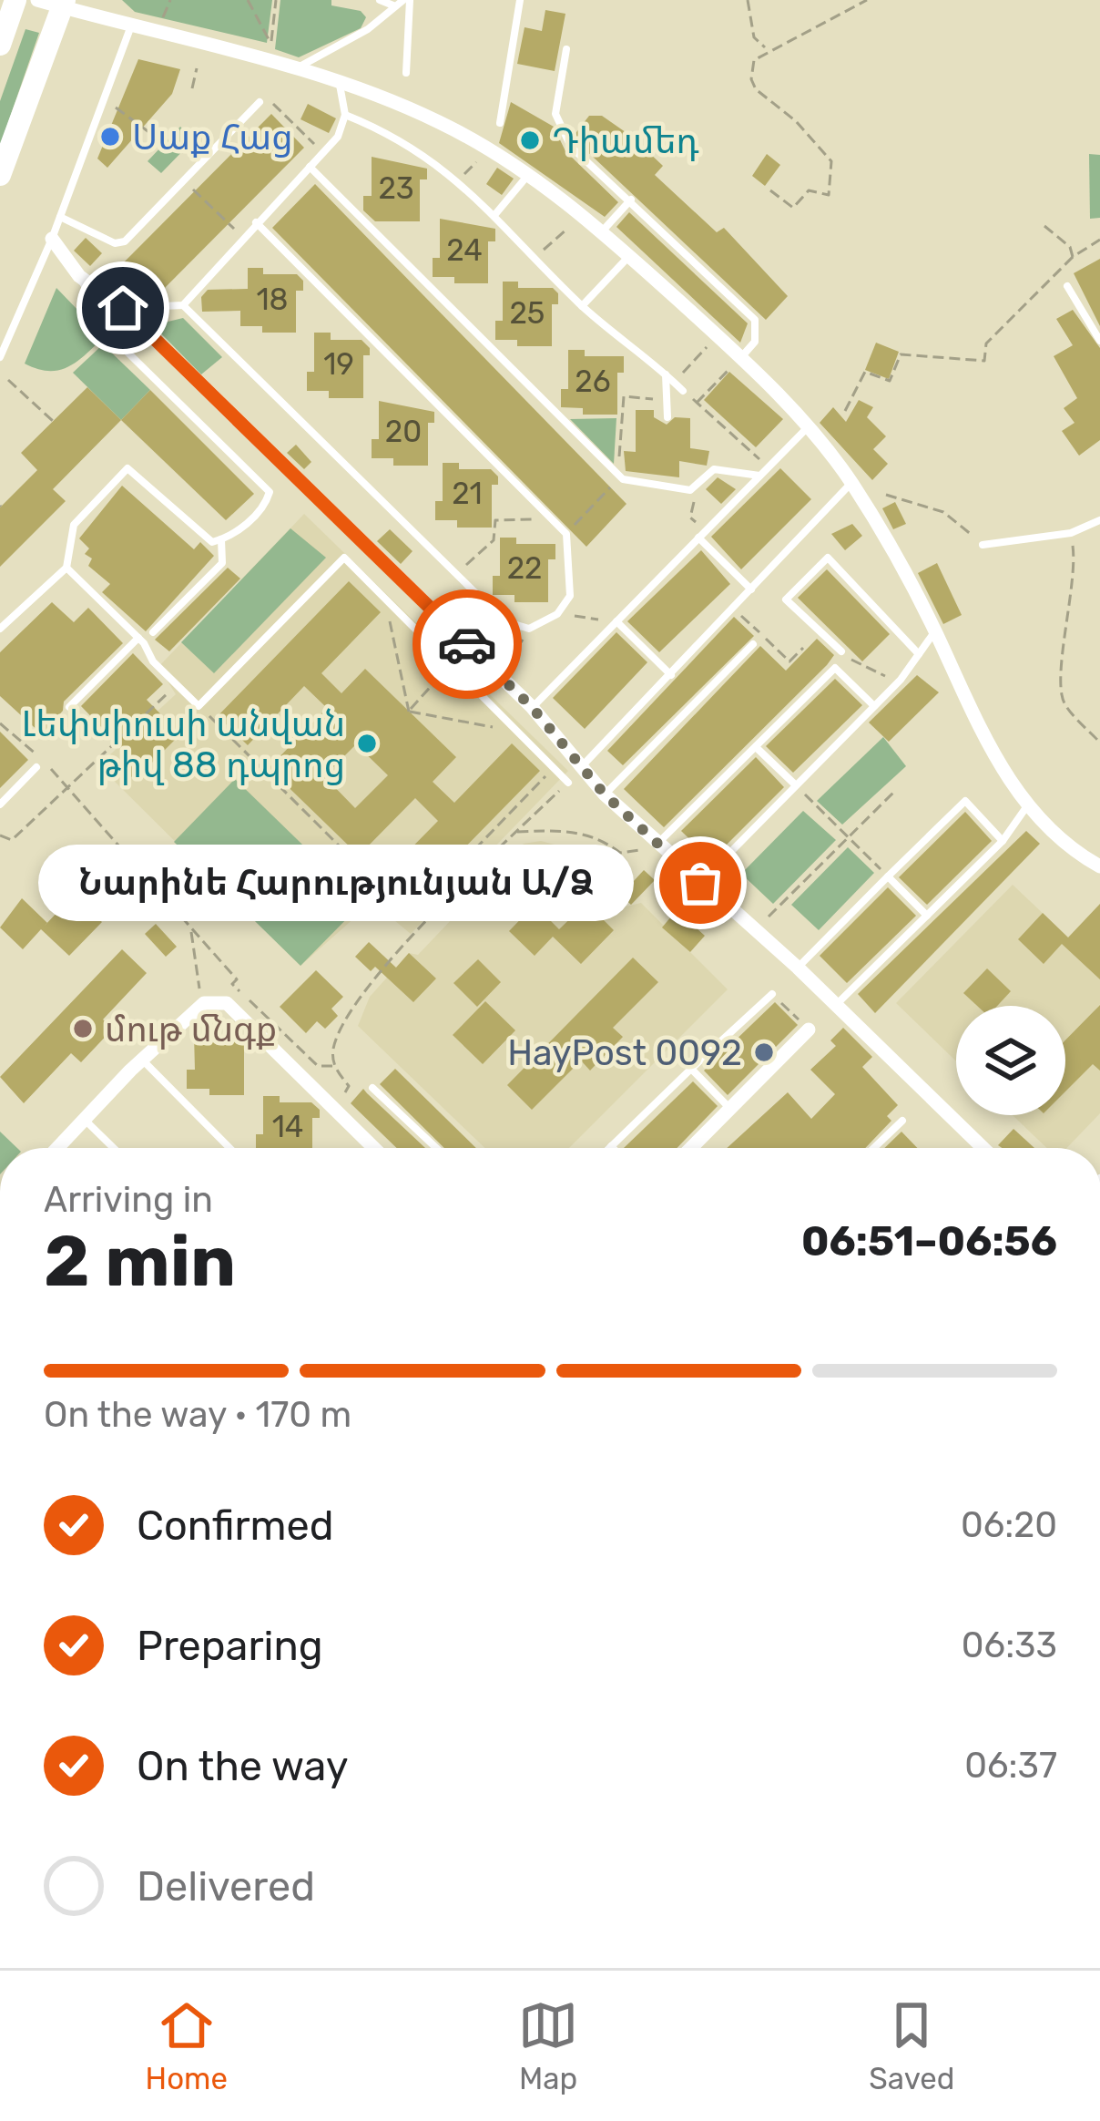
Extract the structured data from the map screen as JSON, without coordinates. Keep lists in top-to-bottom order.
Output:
{
  "places": [
    "Սաք Հաց",
    "Դիամեդ",
    "Լեփսիուսի անվան թիվ 88 դպրոց",
    "Նարինե Հարությունյան Ա/Ձ",
    "մութ մնգք",
    "HayPost 0092"
  ],
  "house_numbers": [
    "23",
    "24",
    "18",
    "25",
    "19",
    "26",
    "20",
    "21",
    "22",
    "14"
  ],
  "page": {
    "bubble": "Նարինե Հարությունյան Ա/Ձ",
    "heading": ["2 min", "Arriving in", "06:51–06:56"],
    "bar": "On the way · 170 m",
    "list": [
      ["Confirmed", "06:20"],
      ["Preparing", "06:33"],
      ["On the way", "06:37"],
      "Delivered"
    ],
    "tabs": ["Home", "Map", "Saved"]
  }
}
